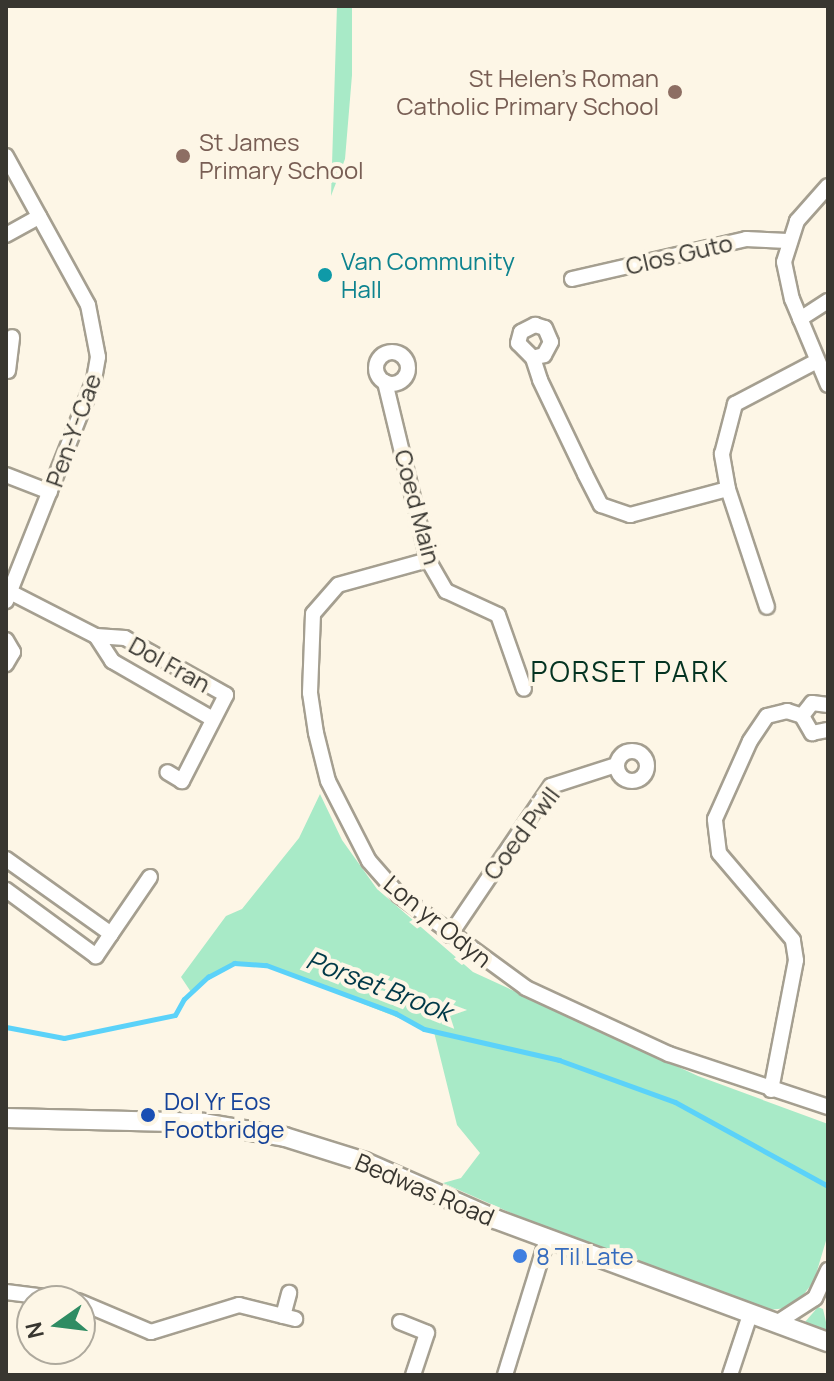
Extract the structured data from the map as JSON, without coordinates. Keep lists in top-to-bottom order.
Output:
{
  "streets": {
    "main road": ["Bedwas Road"],
    "street": [
      "Clos Guto",
      "Pen-Y-Cae",
      "Coed Main",
      "Dol Fran",
      "Coed Pwll",
      "Lon yr Odyn"
    ]
  },
  "crossings": [
    ["Pen-Y-Cae", "Dol Fran"],
    ["Coed Main", "Lon yr Odyn"],
    ["Coed Pwll", "Lon yr Odyn"]
  ],
  "districts": ["PORSET PARK"],
  "water": ["Porset Brook"],
  "places": [
    "St Helen's Roman Catholic Primary School",
    "St James Primary School",
    "Van Community Hall",
    "Dol Yr Eos Footbridge",
    "8 Til Late"
  ],
  "north": "left"
}
